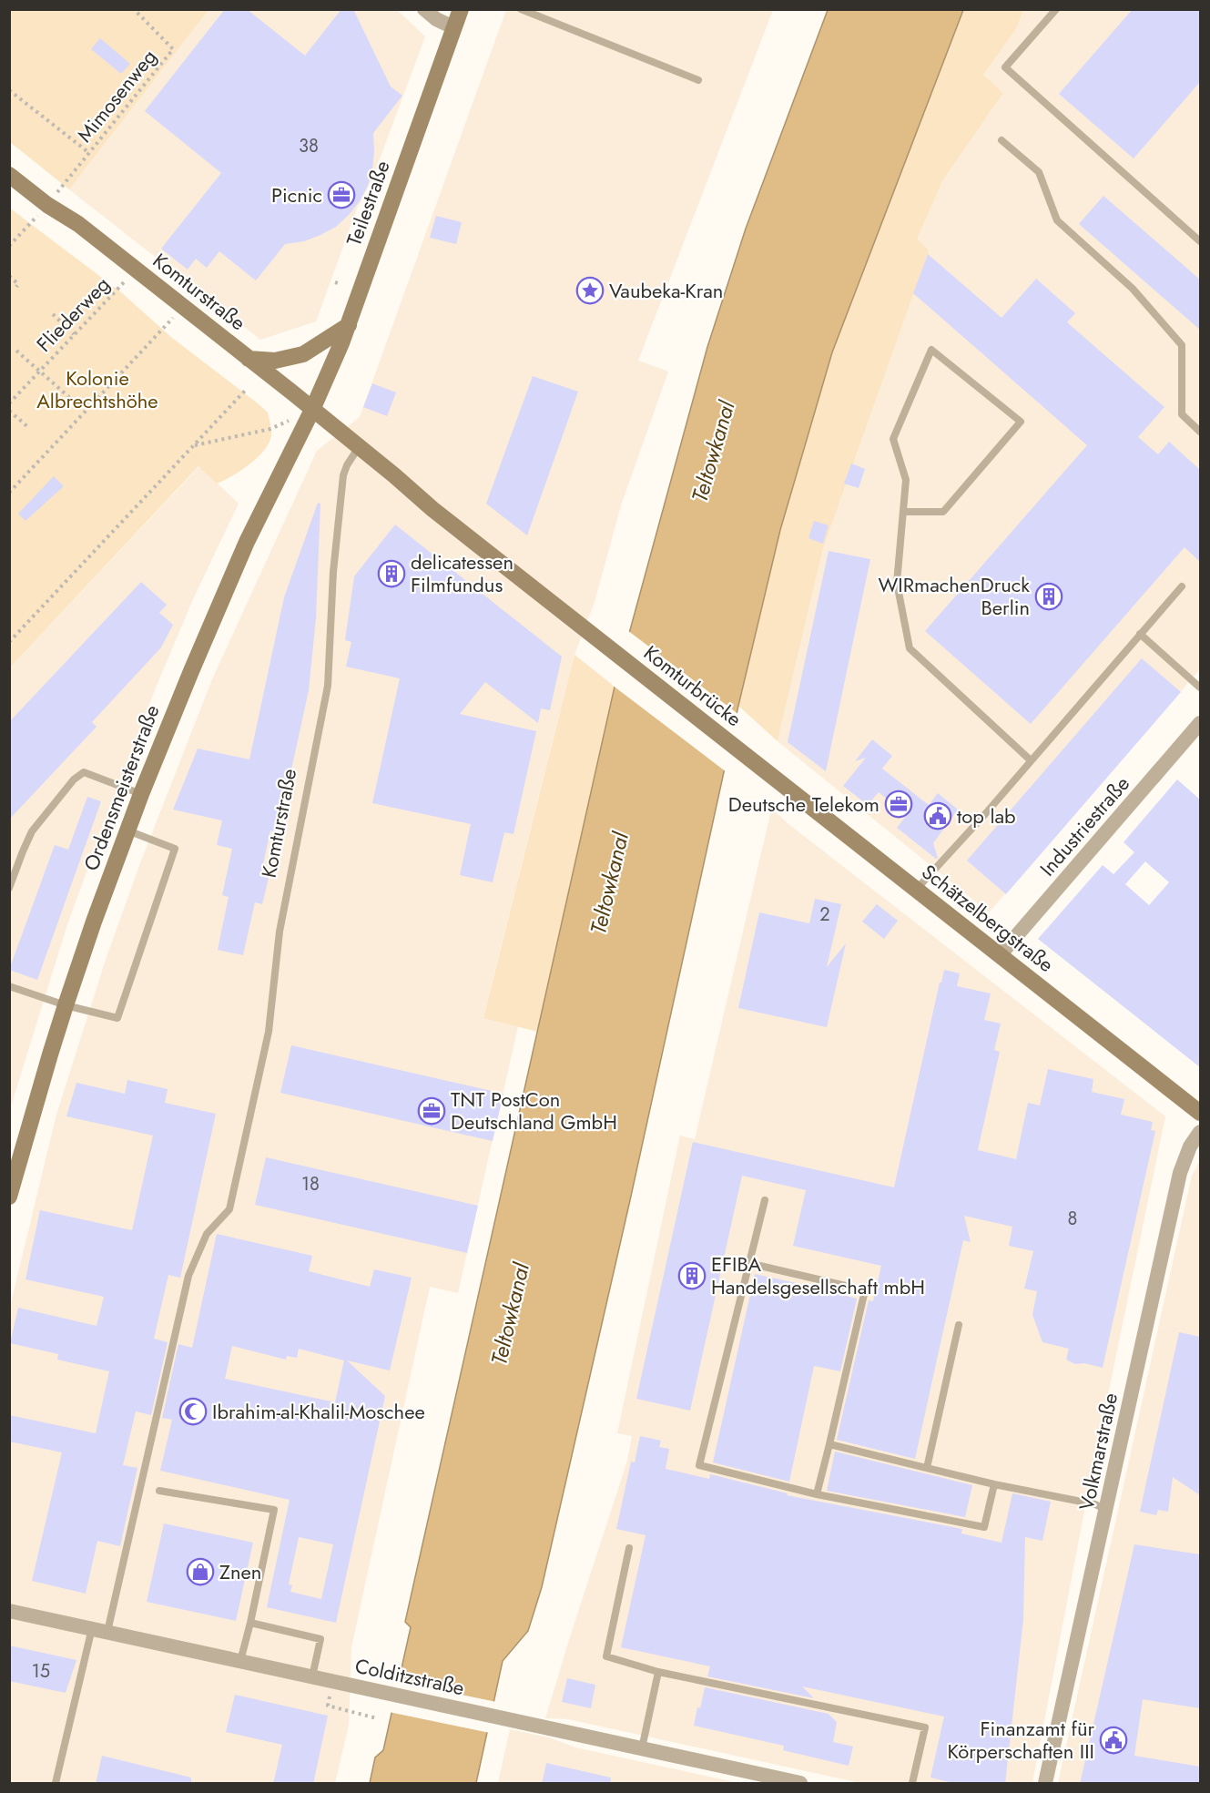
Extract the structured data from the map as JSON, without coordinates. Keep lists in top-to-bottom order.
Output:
{
  "streets": {
    "street": [
      "Teilestraße",
      "Komturstraße",
      "Komturbrücke",
      "Ordensmeisterstraße",
      "Industriestraße",
      "Schätzelbergstraße",
      "Volkmarstraße",
      "Colditzstraße"
    ],
    "path": ["Mimosenweg", "Fliederweg"]
  },
  "crossings": [
    ["Mimosenweg", "Komturstraße"],
    ["Teilestraße", "Komturstraße"],
    ["Teilestraße", "Ordensmeisterstraße"],
    ["Komturstraße", "Fliederweg"],
    ["Komturstraße", "Komturbrücke"],
    ["Komturstraße", "Ordensmeisterstraße"],
    ["Komturstraße", "Colditzstraße"],
    ["Komturbrücke", "Schätzelbergstraße"],
    ["Industriestraße", "Schätzelbergstraße"]
  ],
  "water": ["Teltowkanal"],
  "parks": ["Kolonie Albrechtshöhe"],
  "places": {
    "office": ["Picnic", "Deutsche Telekom", "TNT PostCon Deutschland GmbH"],
    "place": ["Vaubeka-Kran"],
    "building": ["delicatessen Filmfundus", "WIRmachenDruck Berlin", "EFIBA Handelsgesellschaft mbH"],
    "public building": ["top lab", "Finanzamt für Körperschaften III"],
    "mosque": ["Ibrahim-al-Khalil-Moschee"],
    "shop": ["Znen"]
  },
  "house_numbers": [
    "38",
    "2",
    "18",
    "8",
    "15"
  ]
}
